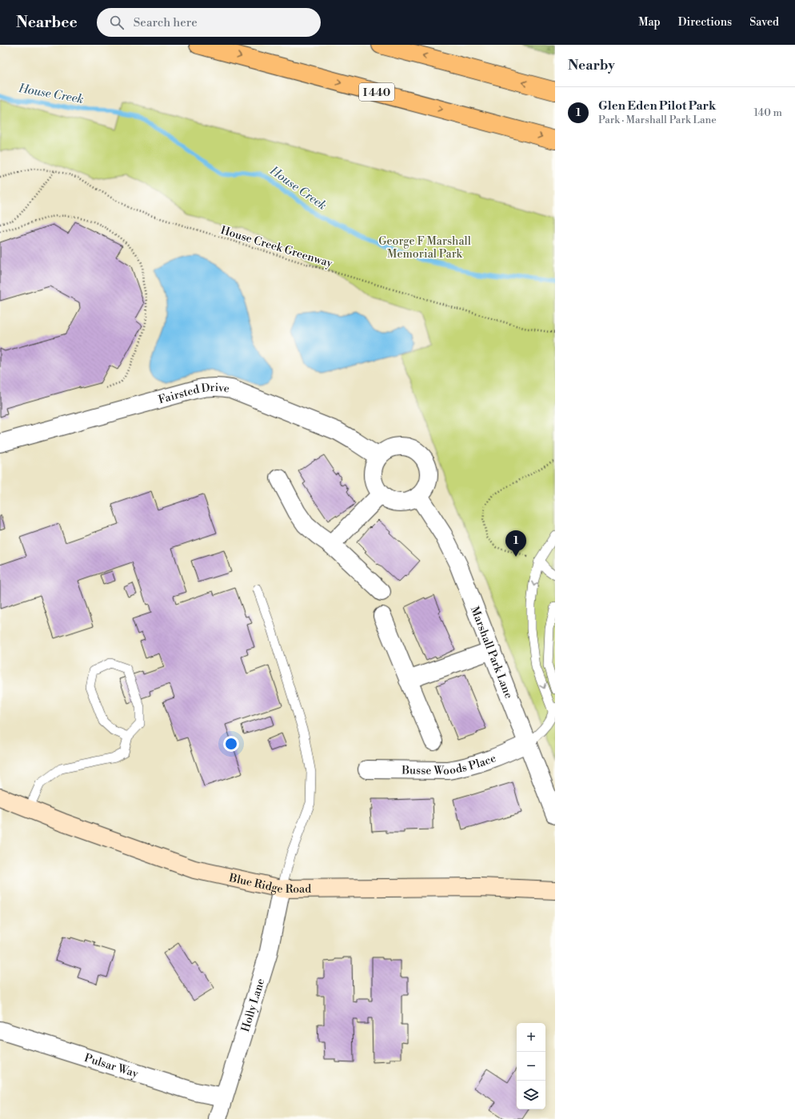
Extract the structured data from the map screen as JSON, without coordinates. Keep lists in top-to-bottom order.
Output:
{
  "streets": {
    "highway": ["I 440"],
    "main road": ["Blue Ridge Road"],
    "street": [
      "Fairsted Drive",
      "Marshall Park Lane",
      "Busse Woods Place",
      "Holly Lane",
      "Pulsar Way"
    ],
    "path": ["House Creek Greenway"]
  },
  "crossings": [
    ["Fairsted Drive", "Marshall Park Lane"],
    ["Marshall Park Lane", "Busse Woods Place"],
    ["Blue Ridge Road", "Holly Lane"],
    ["Holly Lane", "Pulsar Way"]
  ],
  "water": ["House Creek"],
  "parks": ["George F Marshall Memorial Park"],
  "page": {
    "header": "Nearbee",
    "search": "Search here",
    "nav": ["Map", "Directions", "Saved"],
    "heading": "Nearby",
    "list": [
      {
        "mark": "1",
        "name": "Glen Eden Pilot Park",
        "note": "Park · Marshall Park Lane",
        "value": "140 m"
      }
    ],
    "pins": "1",
    "map_buttons": ["+", "−"]
  }
}
